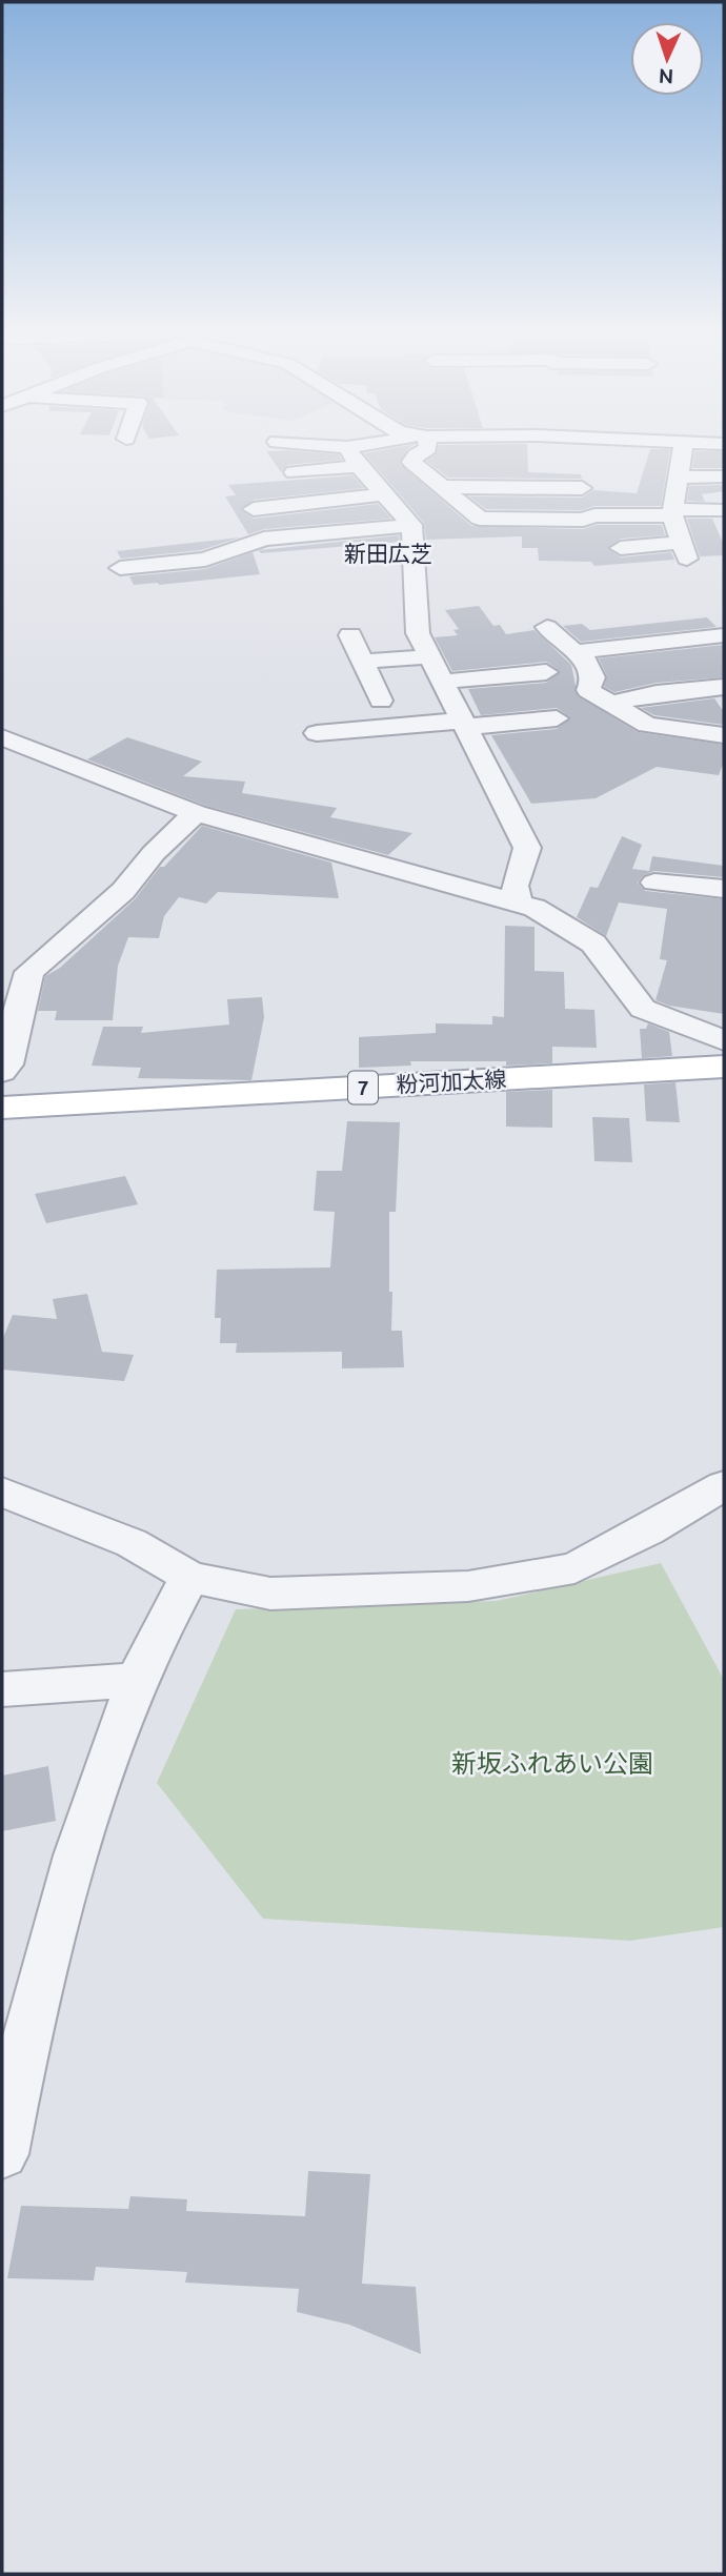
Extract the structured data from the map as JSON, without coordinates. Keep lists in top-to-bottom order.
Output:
{
  "streets": {
    "main road": ["粉河加太線", "7"]
  },
  "districts": ["新田広芝"],
  "parks": ["新坂ふれあい公園"],
  "north": "bottom"
}
